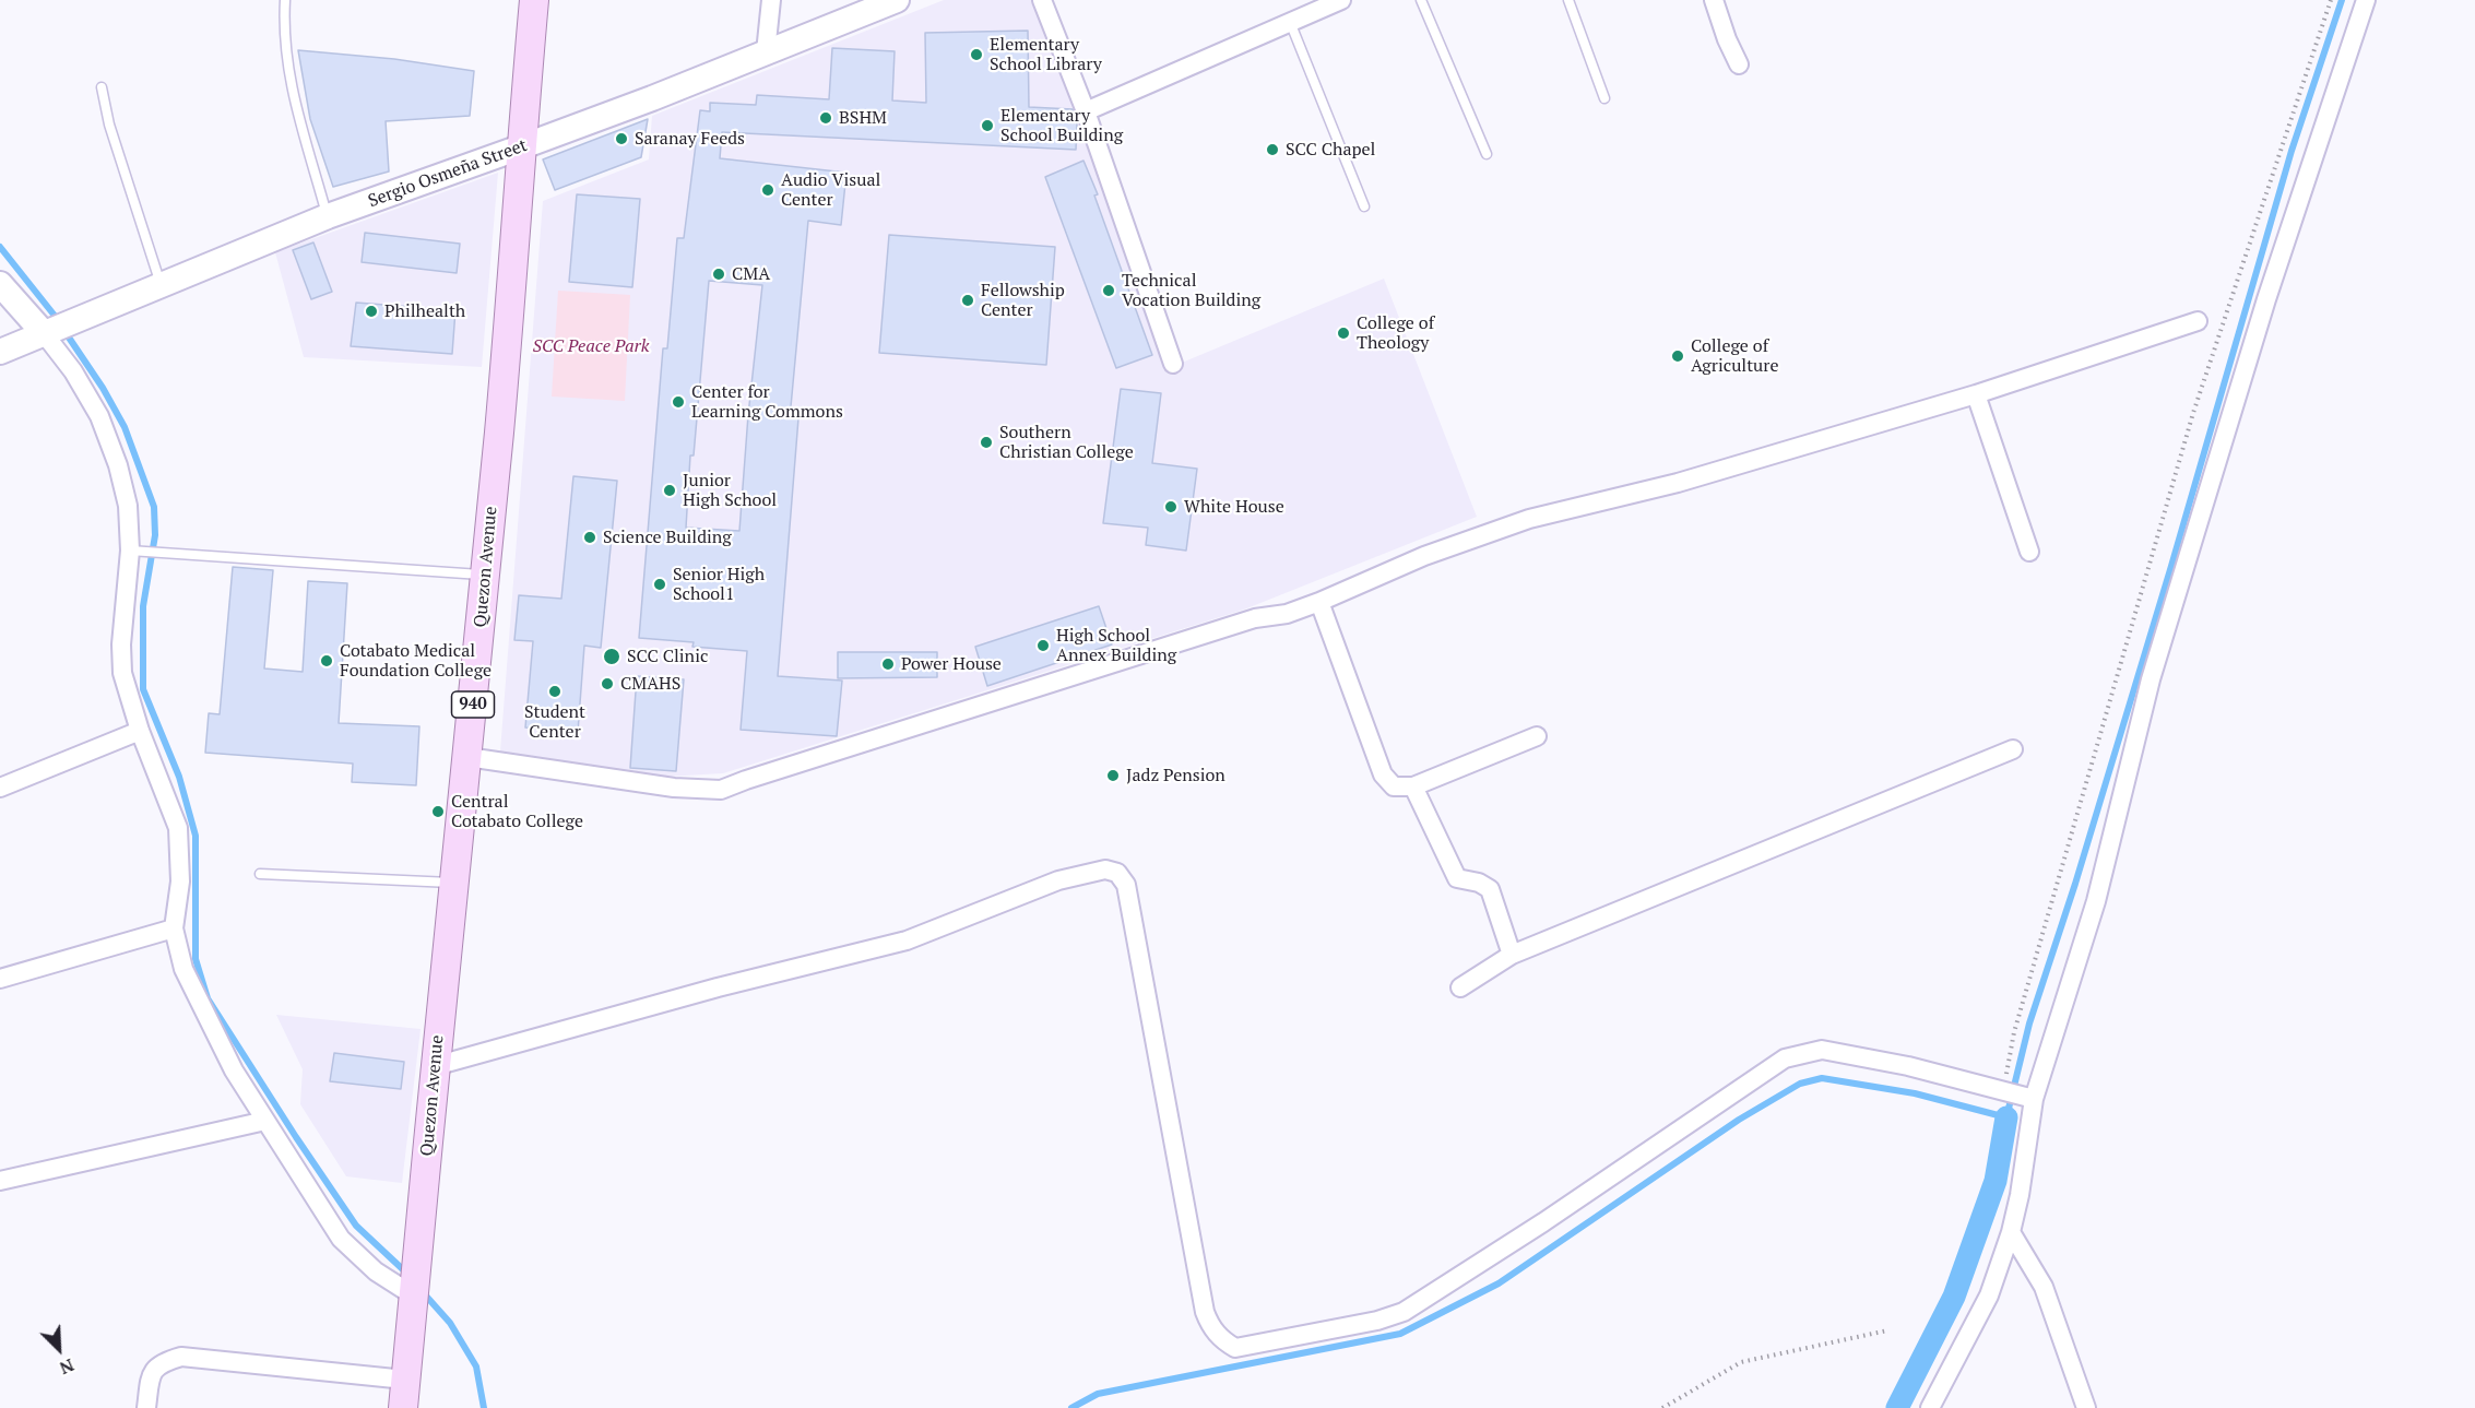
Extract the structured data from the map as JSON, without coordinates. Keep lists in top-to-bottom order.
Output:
{
  "streets": {
    "main road": ["Quezon Avenue", "940"],
    "street": ["Sergio Osmeña Street"]
  },
  "crossings": [
    ["Sergio Osmeña Street", "Quezon Avenue"]
  ],
  "parks": ["SCC Peace Park"],
  "places": [
    "Elementary School Library",
    "BSHM",
    "Elementary School Building",
    "Saranay Feeds",
    "SCC Chapel",
    "Audio Visual Center",
    "CMA",
    "Technical Vocation Building",
    "Fellowship Center",
    "Philhealth",
    "College of Theology",
    "College of Agriculture",
    "Center for Learning Commons",
    "Southern Christian College",
    "Junior High School",
    "White House",
    "Science Building",
    "Senior High School1",
    "High School Annex Building",
    "SCC Clinic",
    "Cotabato Medical Foundation College",
    "Power House",
    "CMAHS",
    "Student Center",
    "Jadz Pension",
    "Central Cotabato College"
  ],
  "north": "bottom right"
}
